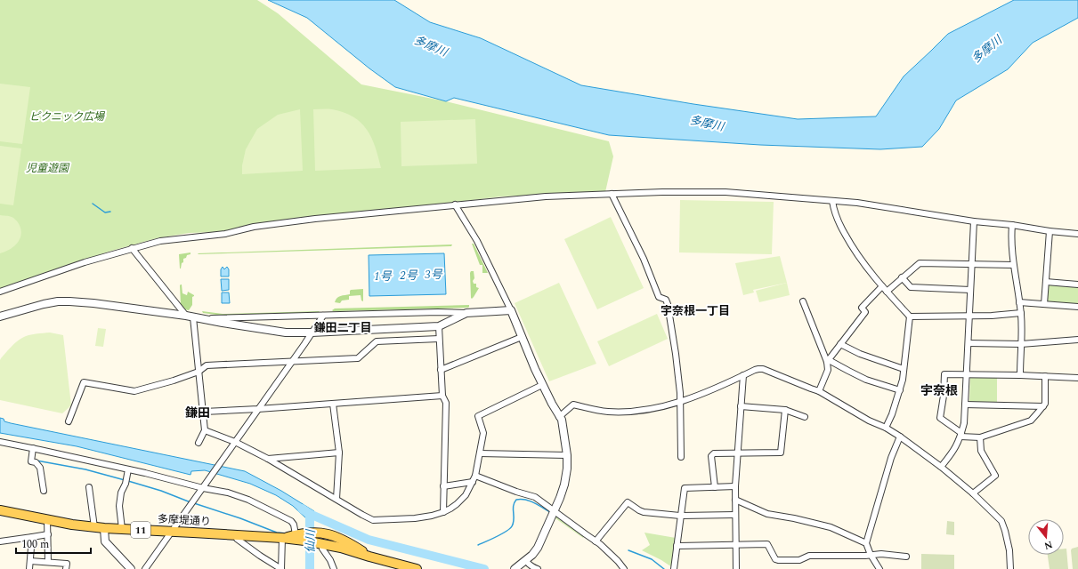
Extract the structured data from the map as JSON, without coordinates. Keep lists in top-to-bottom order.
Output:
{
  "streets": {
    "main road": ["多摩堤通り", "11"]
  },
  "districts": [
    "宇奈根一丁目",
    "鎌田二丁目",
    "宇奈根",
    "鎌田"
  ],
  "water": [
    "多摩川",
    "3号",
    "2号",
    "1号",
    "仙川"
  ],
  "parks": ["ピクニック広場", "児童遊園"],
  "scale_bar": "100 m",
  "north": "bottom"
}
